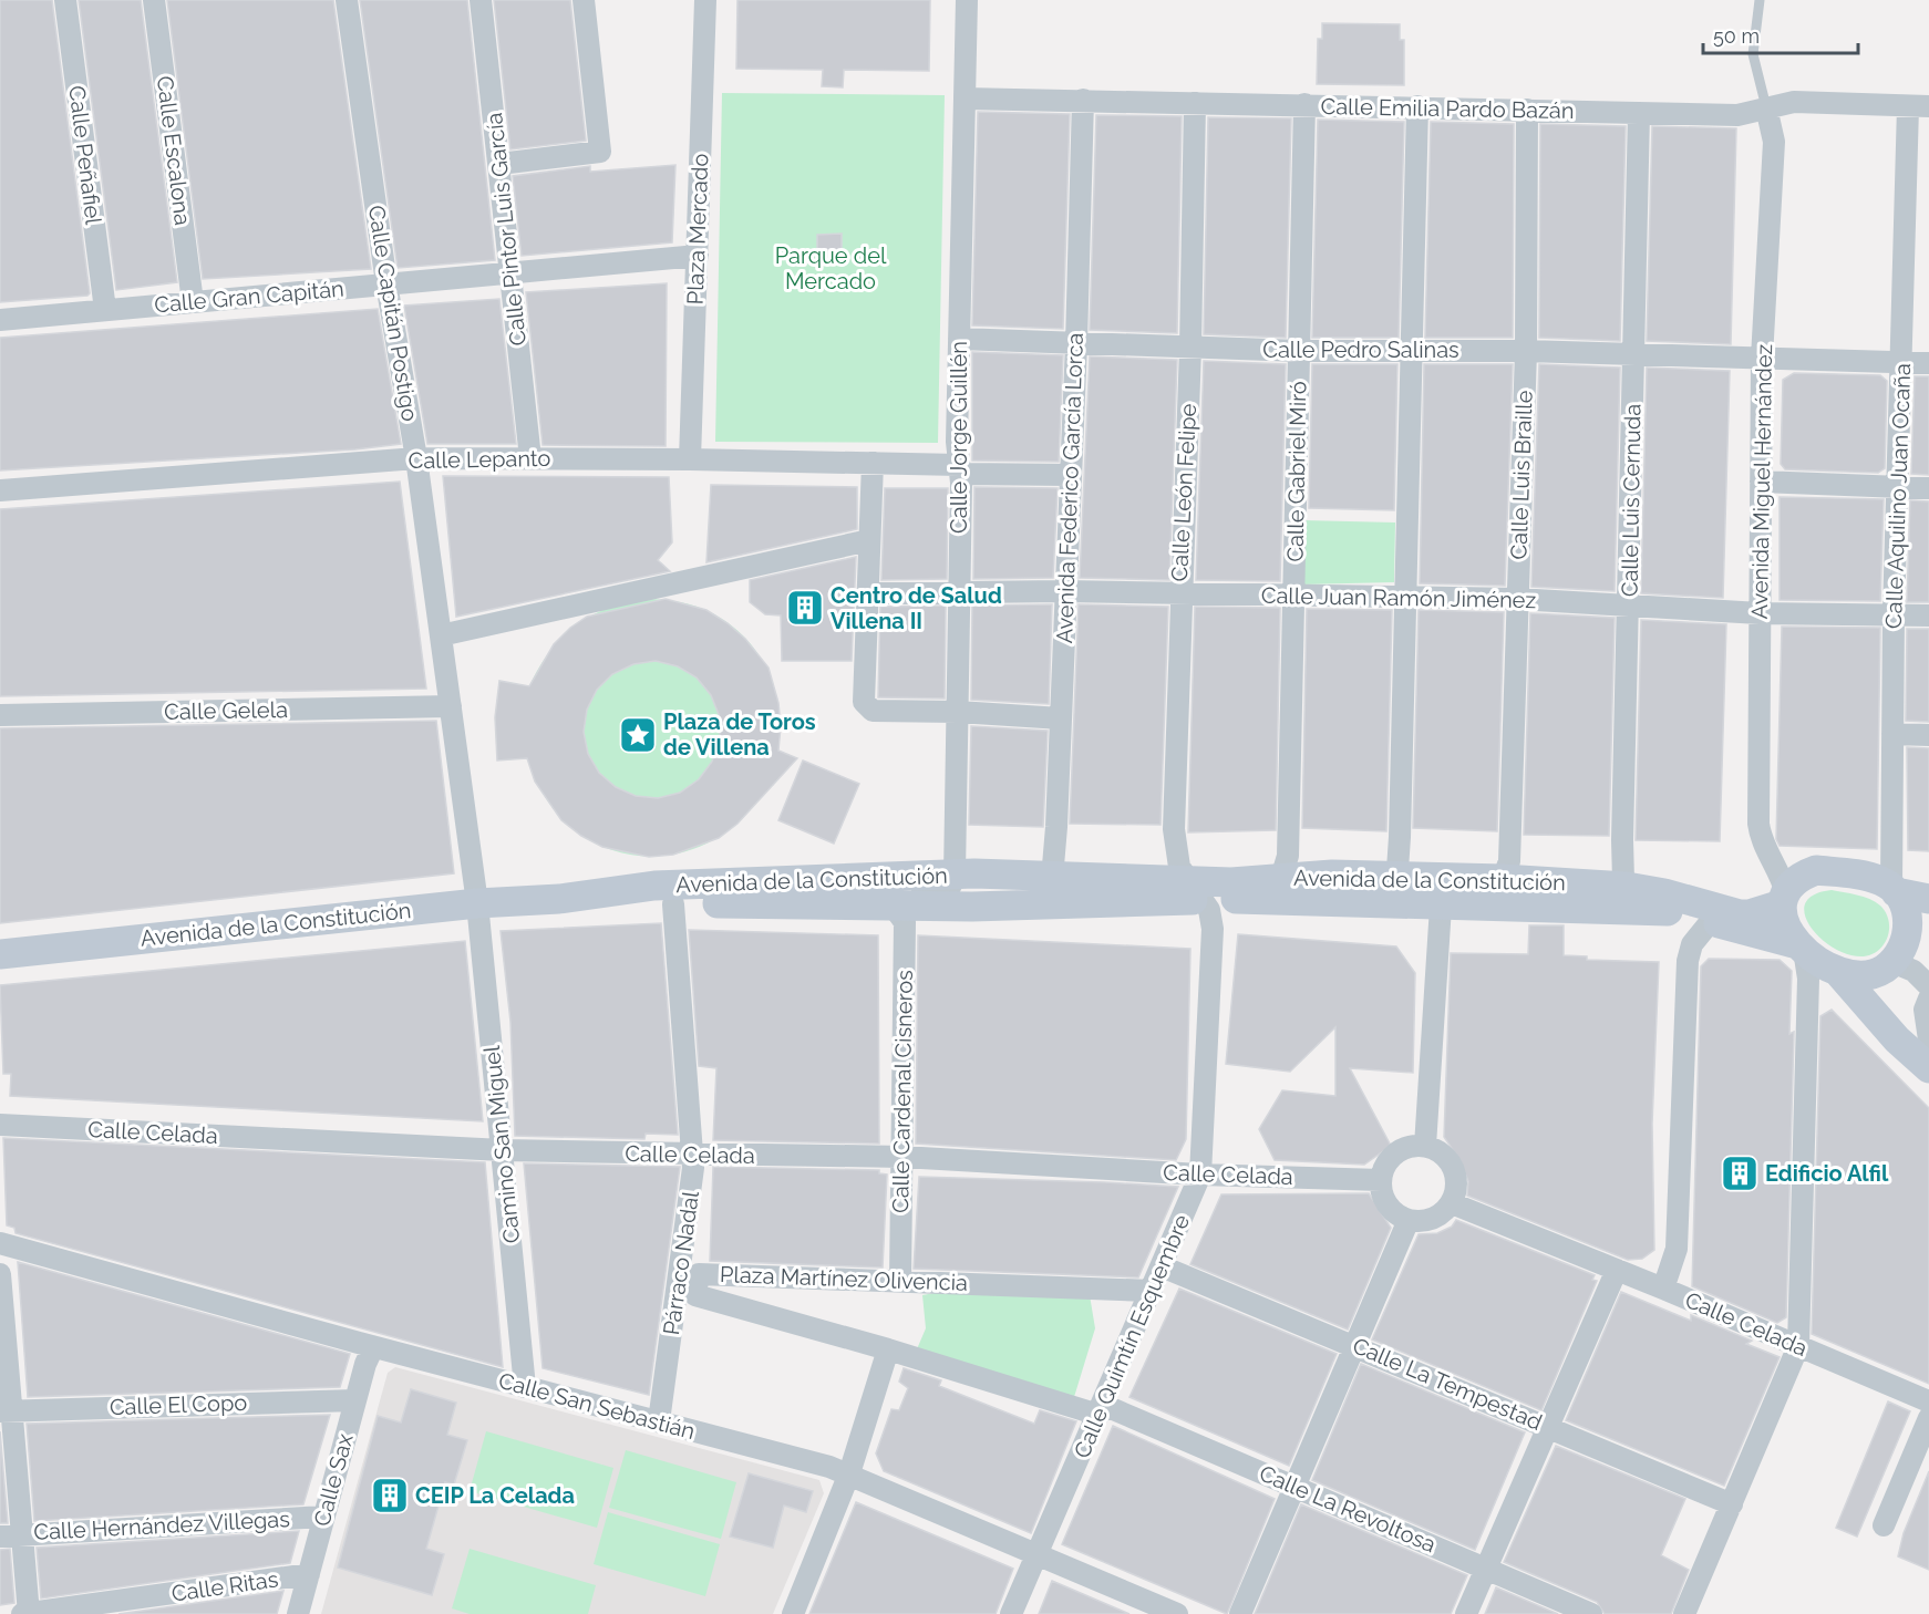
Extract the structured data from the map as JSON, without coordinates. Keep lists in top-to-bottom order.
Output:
{
  "streets": {
    "street": [
      "Calle Emilia Pardo Bazán",
      "Calle Escalona",
      "Calle Peñafiel",
      "Calle Pintor Luis García",
      "Plaza Mercado",
      "Calle Gran Capitán",
      "Calle Capitán Postigo",
      "Calle Pedro Salinas",
      "Calle Jorge Guillén",
      "Calle Lepanto",
      "Calle Gabriel Miró",
      "Calle Luis Braille",
      "Avenida Miguel Hernández",
      "Avenida Federico García Lorca",
      "Calle León Felipe",
      "Calle Aquilino Juan Ocaña",
      "Calle Luis Cernuda",
      "Calle Juan Ramón Jiménez",
      "Calle Gelela",
      "Avenida de la Constitución",
      "Calle Cardenal Cisneros",
      "Calle Celada",
      "Camino San Miguel",
      "Párraco Nadal",
      "Plaza Martínez Olivencia",
      "Calle Quimtín Esquembre",
      "Calle La Tempestad",
      "Calle El Copo",
      "Calle San Sebastián",
      "Calle Sax",
      "Calle La Revoltosa",
      "Calle Hernández Villegas",
      "Calle Ritas"
    ]
  },
  "crossings": [
    ["Calle Emilia Pardo Bazán", "Calle Jorge Guillén"],
    ["Calle Emilia Pardo Bazán", "Calle Gabriel Miró"],
    ["Calle Emilia Pardo Bazán", "Calle Luis Braille"],
    ["Calle Emilia Pardo Bazán", "Avenida Miguel Hernández"],
    ["Calle Emilia Pardo Bazán", "Avenida Federico García Lorca"],
    ["Calle Emilia Pardo Bazán", "Calle León Felipe"],
    ["Calle Emilia Pardo Bazán", "Calle Aquilino Juan Ocaña"],
    ["Calle Emilia Pardo Bazán", "Calle Luis Cernuda"],
    ["Calle Escalona", "Calle Gran Capitán"],
    ["Calle Peñafiel", "Calle Gran Capitán"],
    ["Calle Pintor Luis García", "Calle Gran Capitán"],
    ["Calle Pintor Luis García", "Calle Lepanto"],
    ["Plaza Mercado", "Calle Gran Capitán"],
    ["Plaza Mercado", "Calle Lepanto"],
    ["Calle Gran Capitán", "Calle Capitán Postigo"],
    ["Calle Capitán Postigo", "Calle Lepanto"],
    ["Calle Capitán Postigo", "Calle Gelela"],
    ["Calle Capitán Postigo", "Avenida de la Constitución"],
    ["Calle Capitán Postigo", "Camino San Miguel"],
    ["Calle Pedro Salinas", "Calle Jorge Guillén"],
    ["Calle Pedro Salinas", "Calle Gabriel Miró"],
    ["Calle Pedro Salinas", "Calle Luis Braille"],
    ["Calle Pedro Salinas", "Avenida Miguel Hernández"],
    ["Calle Pedro Salinas", "Avenida Federico García Lorca"],
    ["Calle Pedro Salinas", "Calle León Felipe"],
    ["Calle Pedro Salinas", "Calle Aquilino Juan Ocaña"],
    ["Calle Pedro Salinas", "Calle Luis Cernuda"],
    ["Calle Jorge Guillén", "Calle Lepanto"],
    ["Calle Jorge Guillén", "Calle Juan Ramón Jiménez"],
    ["Calle Jorge Guillén", "Avenida de la Constitución"],
    ["Calle Lepanto", "Avenida Federico García Lorca"],
    ["Calle Gabriel Miró", "Calle Juan Ramón Jiménez"],
    ["Calle Gabriel Miró", "Avenida de la Constitución"],
    ["Calle Luis Braille", "Calle Juan Ramón Jiménez"],
    ["Calle Luis Braille", "Avenida de la Constitución"],
    ["Avenida Miguel Hernández", "Calle Aquilino Juan Ocaña"],
    ["Avenida Miguel Hernández", "Calle Juan Ramón Jiménez"],
    ["Avenida Miguel Hernández", "Avenida de la Constitución"],
    ["Avenida Federico García Lorca", "Calle Juan Ramón Jiménez"],
    ["Avenida Federico García Lorca", "Avenida de la Constitución"],
    ["Calle León Felipe", "Calle Juan Ramón Jiménez"],
    ["Calle León Felipe", "Avenida de la Constitución"],
    ["Calle León Felipe", "Calle Quimtín Esquembre"],
    ["Calle Aquilino Juan Ocaña", "Calle Juan Ramón Jiménez"],
    ["Calle Aquilino Juan Ocaña", "Avenida de la Constitución"],
    ["Calle Luis Cernuda", "Calle Juan Ramón Jiménez"],
    ["Calle Luis Cernuda", "Avenida de la Constitución"],
    ["Avenida de la Constitución", "Camino San Miguel"],
    ["Calle Cardenal Cisneros", "Calle Celada"],
    ["Calle Cardenal Cisneros", "Plaza Martínez Olivencia"],
    ["Calle Celada", "Camino San Miguel"],
    ["Calle Celada", "Párraco Nadal"],
    ["Calle Celada", "Calle Quimtín Esquembre"],
    ["Camino San Miguel", "Calle San Sebastián"],
    ["Párraco Nadal", "Calle San Sebastián"],
    ["Plaza Martínez Olivencia", "Calle Quimtín Esquembre"],
    ["Plaza Martínez Olivencia", "Calle La Revoltosa"],
    ["Calle Quimtín Esquembre", "Calle La Tempestad"],
    ["Calle Quimtín Esquembre", "Calle San Sebastián"],
    ["Calle Quimtín Esquembre", "Calle La Revoltosa"],
    ["Calle El Copo", "Calle Sax"],
    ["Calle San Sebastián", "Calle Sax"],
    ["Calle Sax", "Calle Hernández Villegas"],
    ["Calle Sax", "Calle Ritas"]
  ],
  "parks": ["Parque del Mercado"],
  "places": {
    "building": ["Centro de Salud Villena II", "Edificio Alfil", "CEIP La Celada"],
    "place": ["Plaza de Toros de Villena"]
  },
  "scale_bar": "50 m"
}
